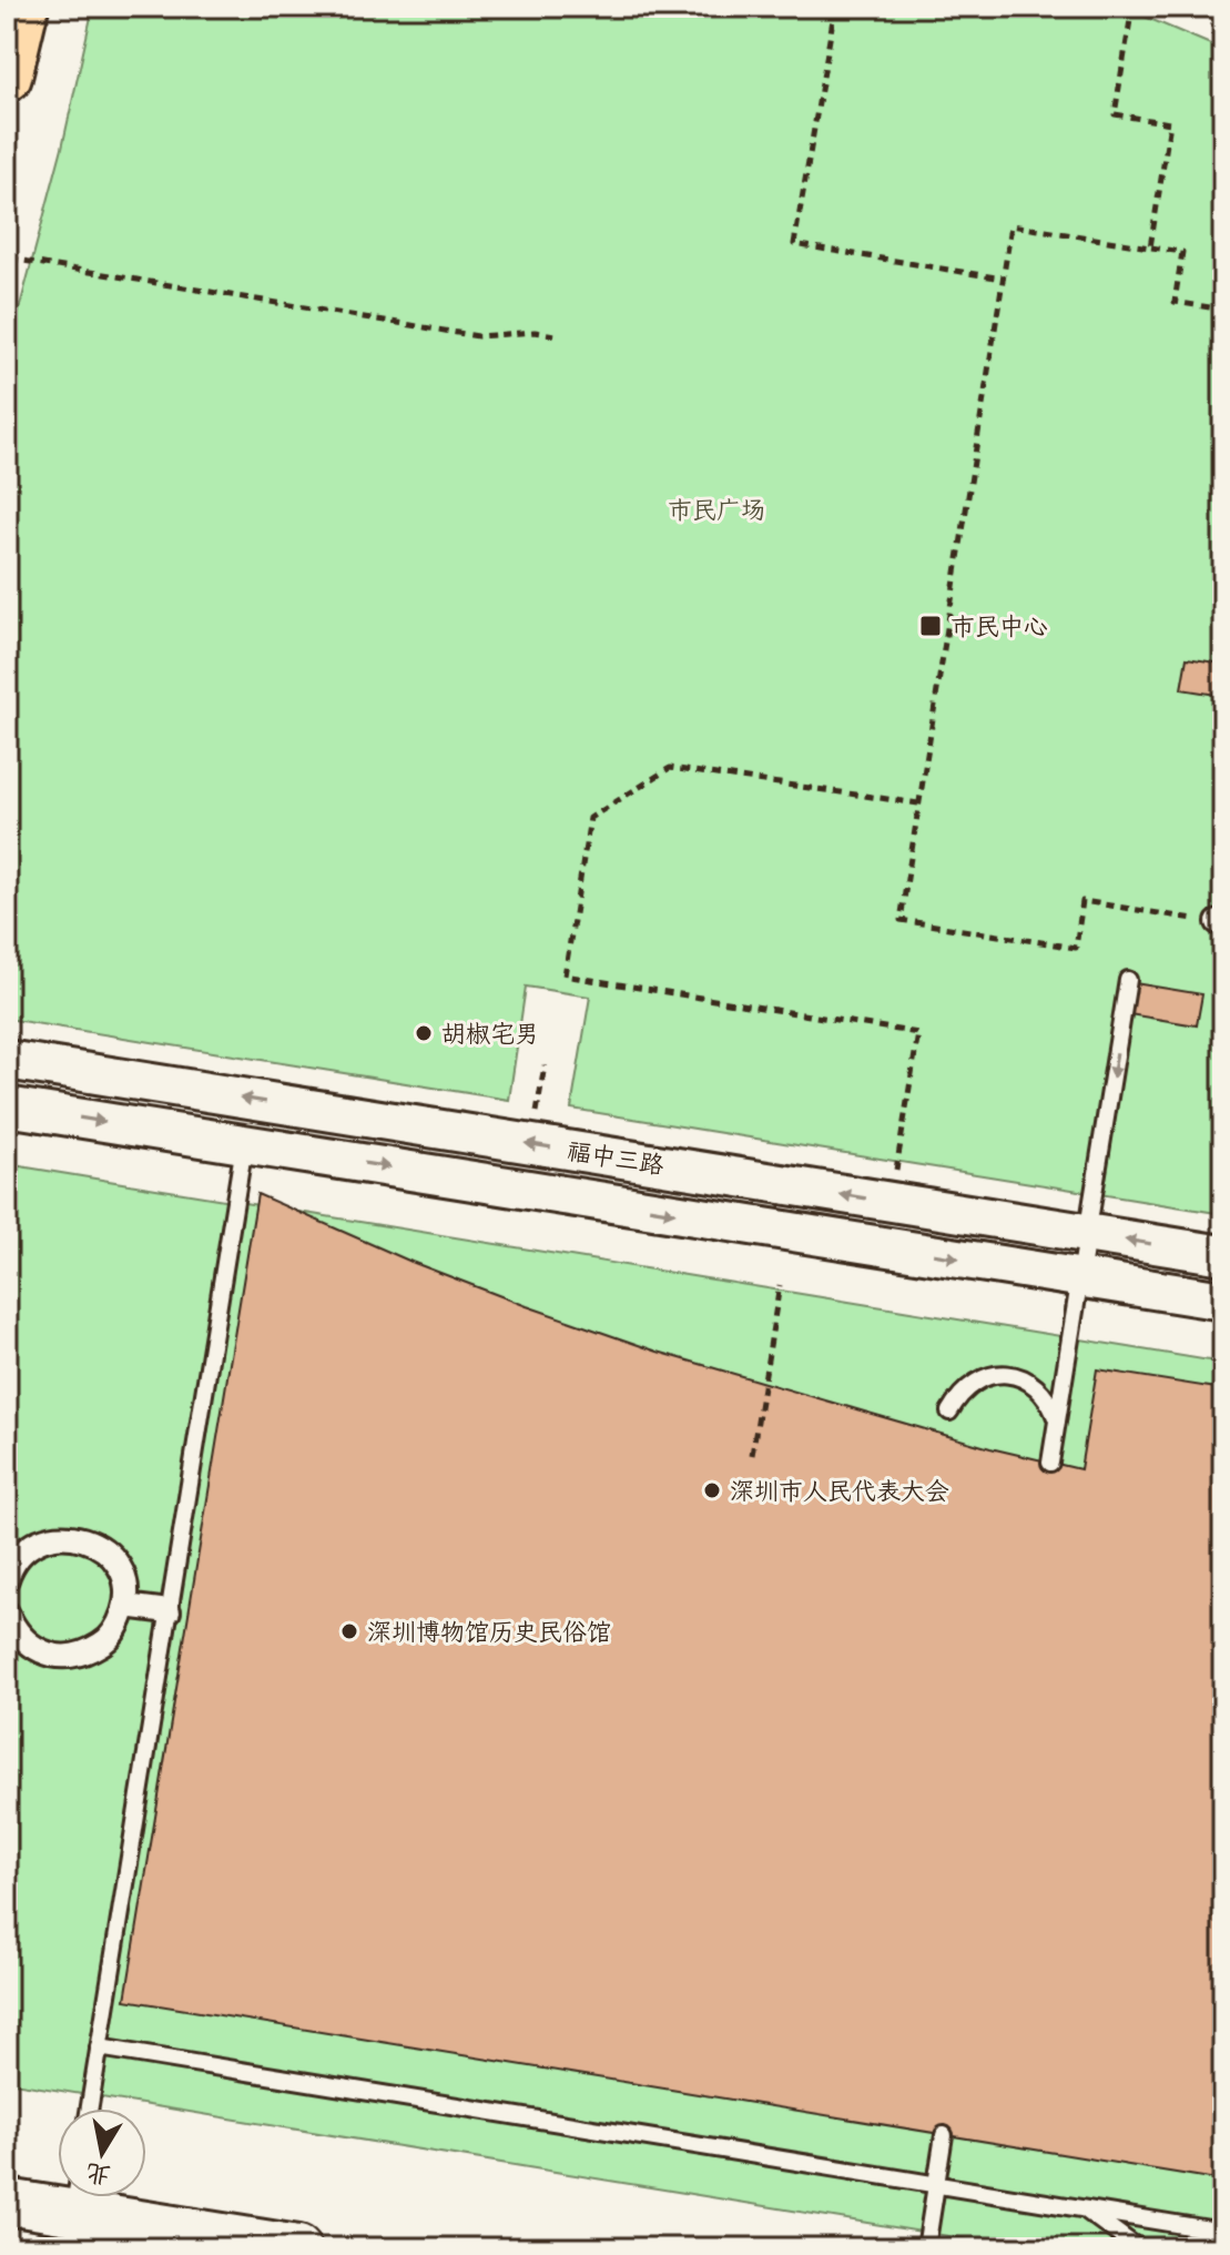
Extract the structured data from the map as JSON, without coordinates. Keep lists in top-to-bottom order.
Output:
{
  "streets": {
    "street": ["福中三路"]
  },
  "parks": ["市民广场"],
  "places": {
    "transit": ["市民中心"],
    "other": ["胡椒宅男", "深圳市人民代表大会", "深圳博物馆历史民俗馆"]
  },
  "north": "bottom"
}
